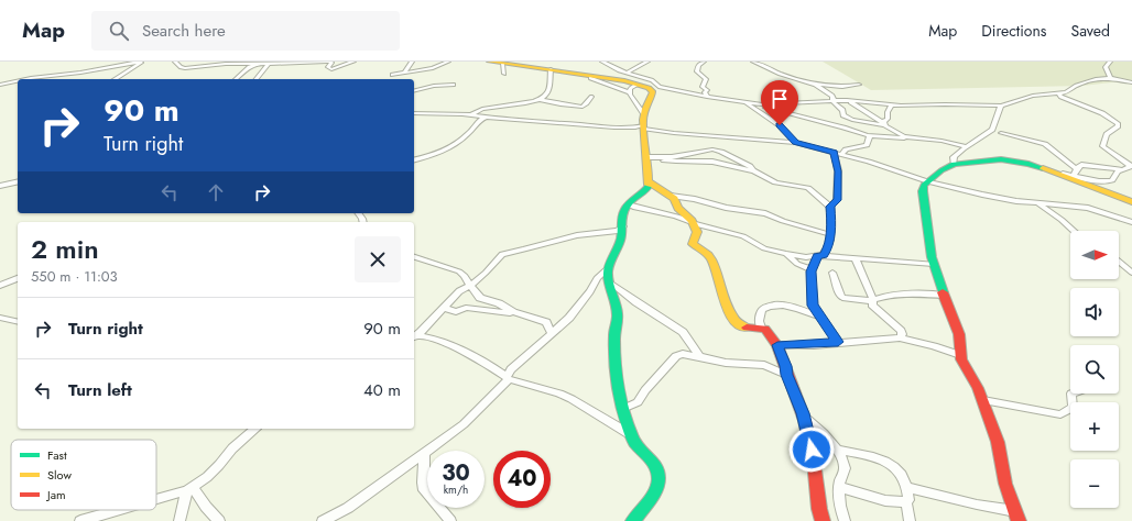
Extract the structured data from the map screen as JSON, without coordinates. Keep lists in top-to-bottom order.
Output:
{
  "legend": ["Fast", "Slow", "Jam"],
  "north": "right",
  "page": {
    "header": "Map",
    "search": "Search here",
    "nav": ["Map", "Directions", "Saved"],
    "turn": ["90 m", "Turn right"],
    "heading": ["2 min", "550 m · 11:03"],
    "map_buttons": ["+", "−"],
    "list": [
      {
        "name": "Turn right",
        "value": "90 m"
      },
      {
        "name": "Turn left",
        "value": "40 m"
      }
    ],
    "speed": "30 km/h",
    "limit": "40"
  }
}
